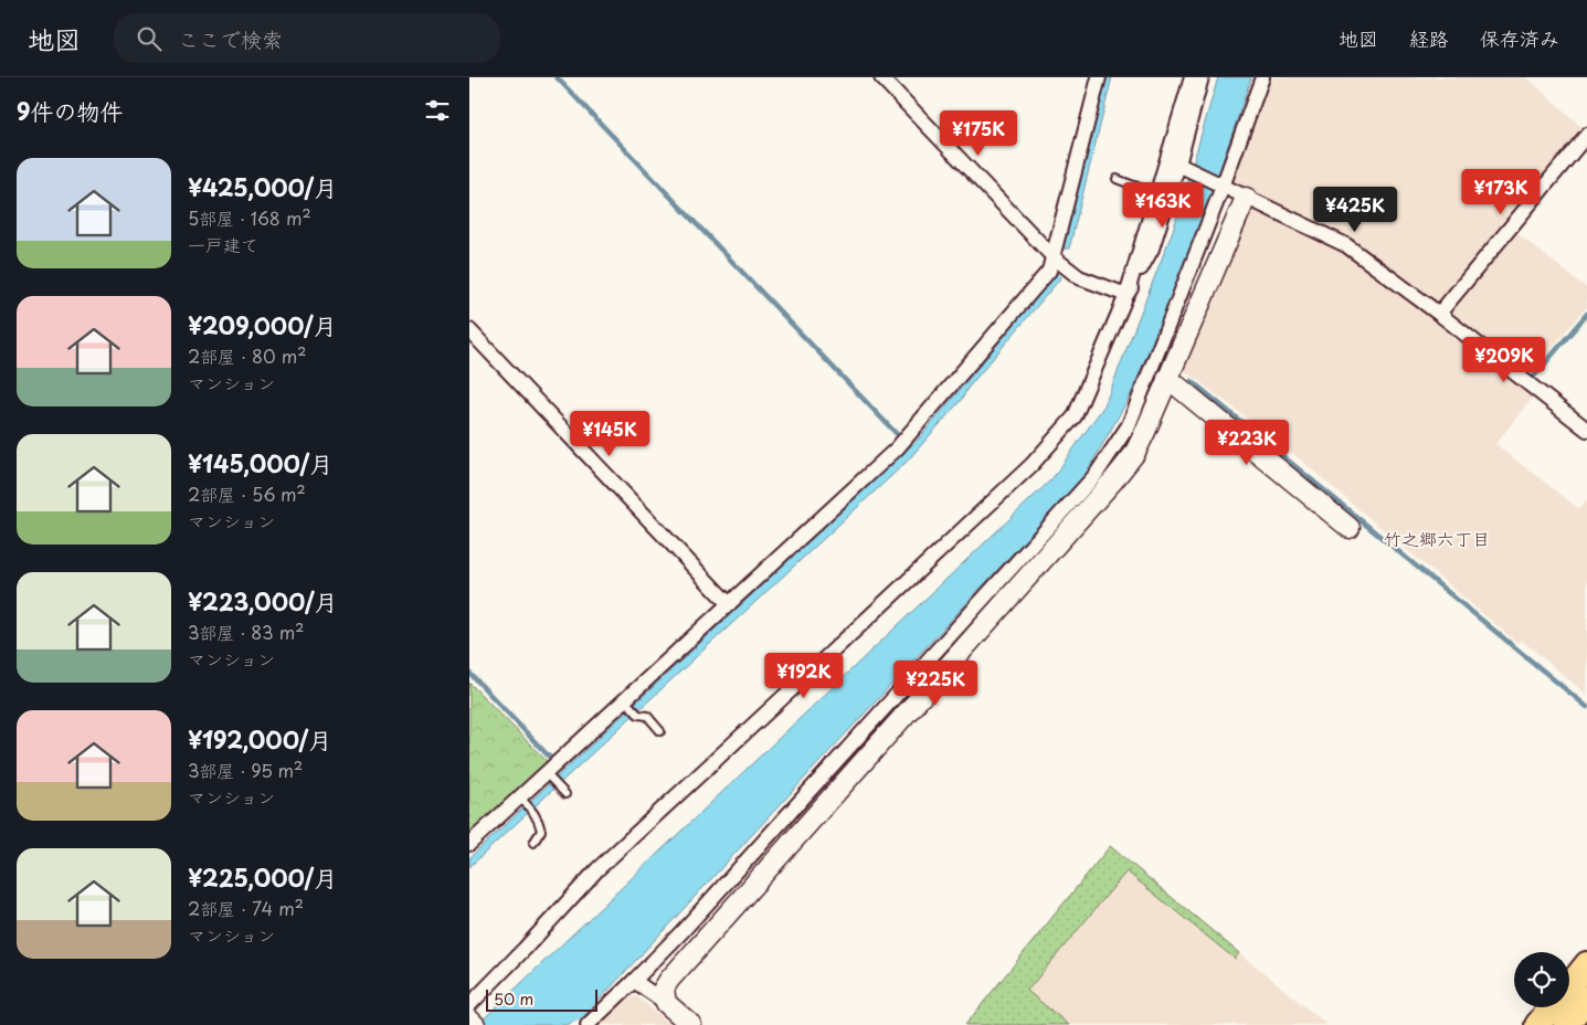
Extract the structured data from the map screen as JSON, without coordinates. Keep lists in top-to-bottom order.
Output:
{
  "districts": ["竹之郷六丁目"],
  "scale_bar": "50 m",
  "page": {
    "header": "地図",
    "search": "ここで検索",
    "nav": ["地図", "経路", "保存済み"],
    "heading": "9件の物件",
    "price": [
      "¥175K",
      "¥173K",
      "¥163K",
      "¥425K",
      "¥209K",
      "¥145K",
      "¥223K",
      "¥192K",
      "¥225K"
    ],
    "list": [
      {
        "name": "¥425,000/月",
        "note": "5部屋 · 168 m² · 一戸建て"
      },
      {
        "name": "¥209,000/月",
        "note": "2部屋 · 80 m² · マンション"
      },
      {
        "name": "¥145,000/月",
        "note": "2部屋 · 56 m² · マンション"
      },
      {
        "name": "¥223,000/月",
        "note": "3部屋 · 83 m² · マンション"
      },
      {
        "name": "¥192,000/月",
        "note": "3部屋 · 95 m² · マンション"
      },
      {
        "name": "¥225,000/月",
        "note": "2部屋 · 74 m² · マンション"
      }
    ],
    "scale": "50 m"
  }
}
